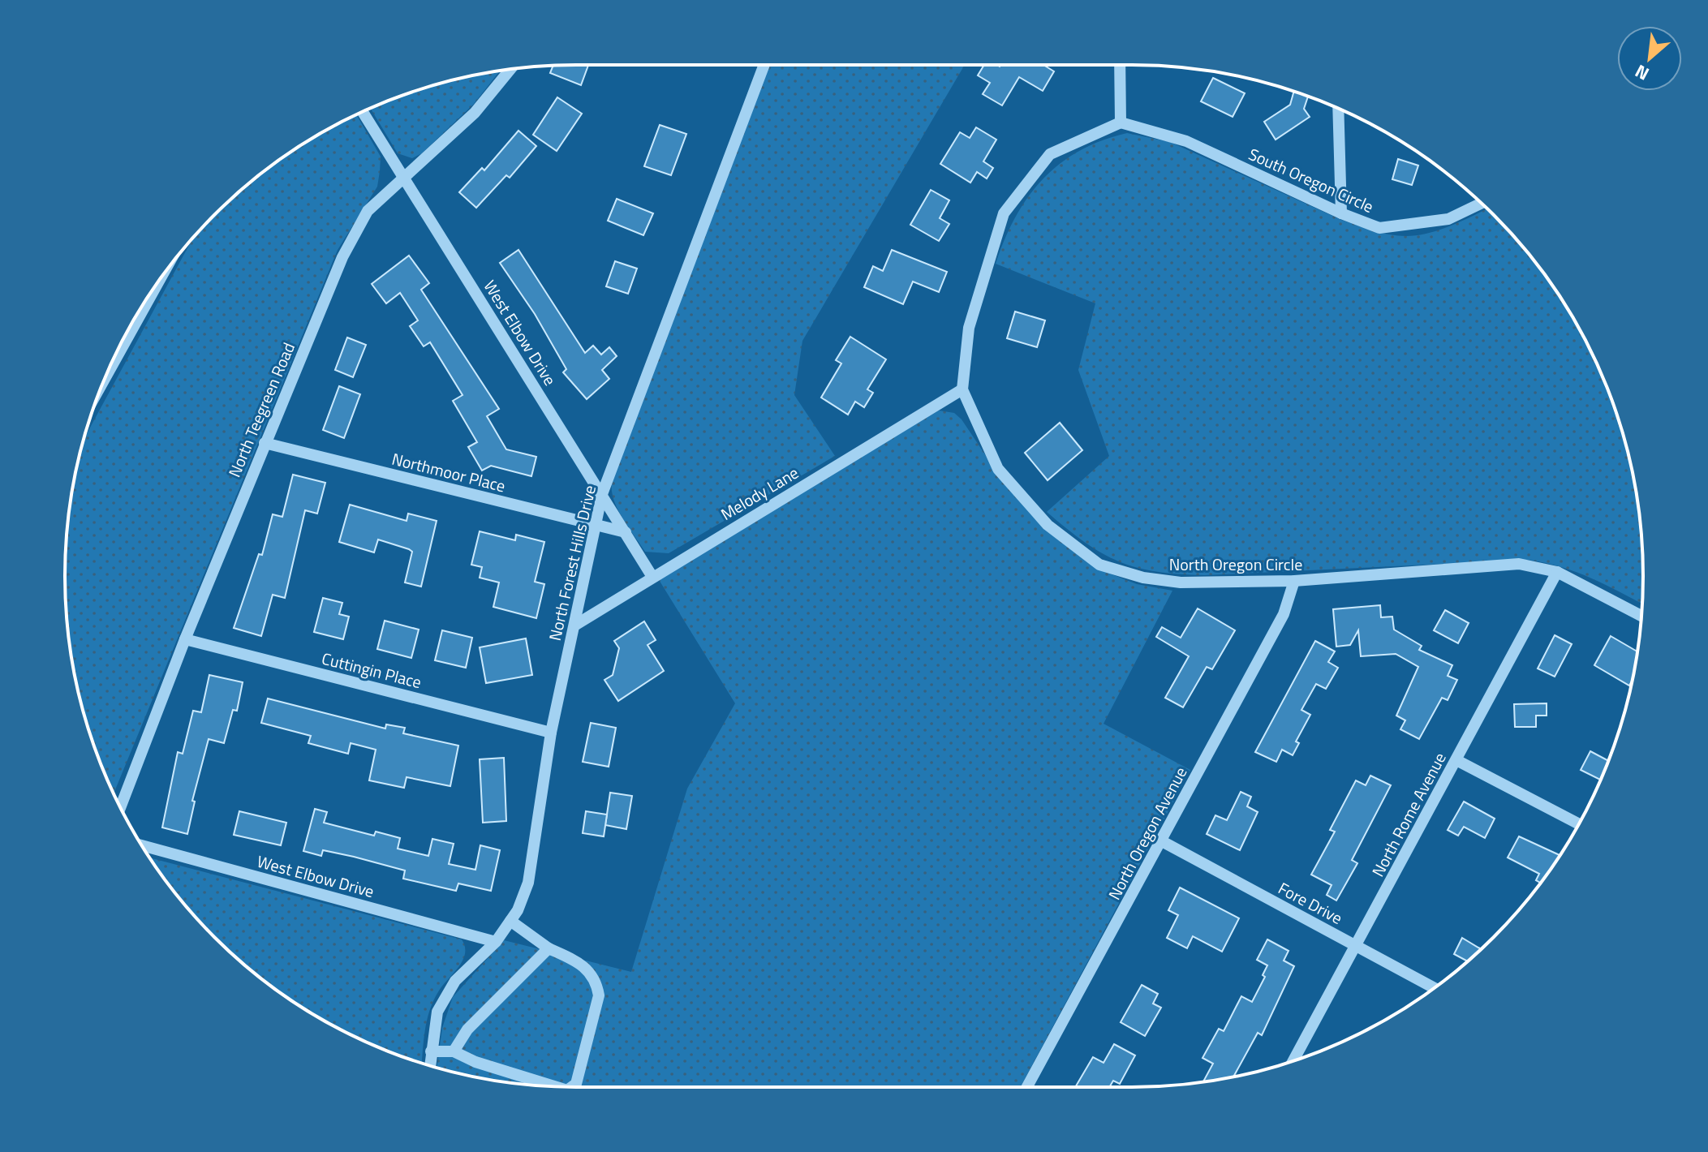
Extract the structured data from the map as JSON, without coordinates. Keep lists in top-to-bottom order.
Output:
{
  "streets": {
    "street": [
      "South Oregon Circle",
      "West Elbow Drive",
      "North Teegreen Road",
      "Northmoor Place",
      "Melody Lane",
      "North Forest Hills Drive",
      "North Oregon Circle",
      "Cuttingin Place",
      "North Rome Avenue",
      "North Oregon Avenue",
      "Fore Drive"
    ]
  },
  "crossings": [
    ["West Elbow Drive", "North Teegreen Road"],
    ["West Elbow Drive", "Northmoor Place"],
    ["West Elbow Drive", "Melody Lane"],
    ["West Elbow Drive", "North Forest Hills Drive"],
    ["North Teegreen Road", "Northmoor Place"],
    ["North Teegreen Road", "Cuttingin Place"],
    ["Northmoor Place", "North Forest Hills Drive"],
    ["Melody Lane", "North Forest Hills Drive"],
    ["Melody Lane", "North Oregon Circle"],
    ["North Forest Hills Drive", "Cuttingin Place"],
    ["North Oregon Circle", "North Rome Avenue"],
    ["North Oregon Circle", "North Oregon Avenue"],
    ["North Rome Avenue", "Fore Drive"],
    ["North Oregon Avenue", "Fore Drive"]
  ],
  "north": "bottom left"
}
